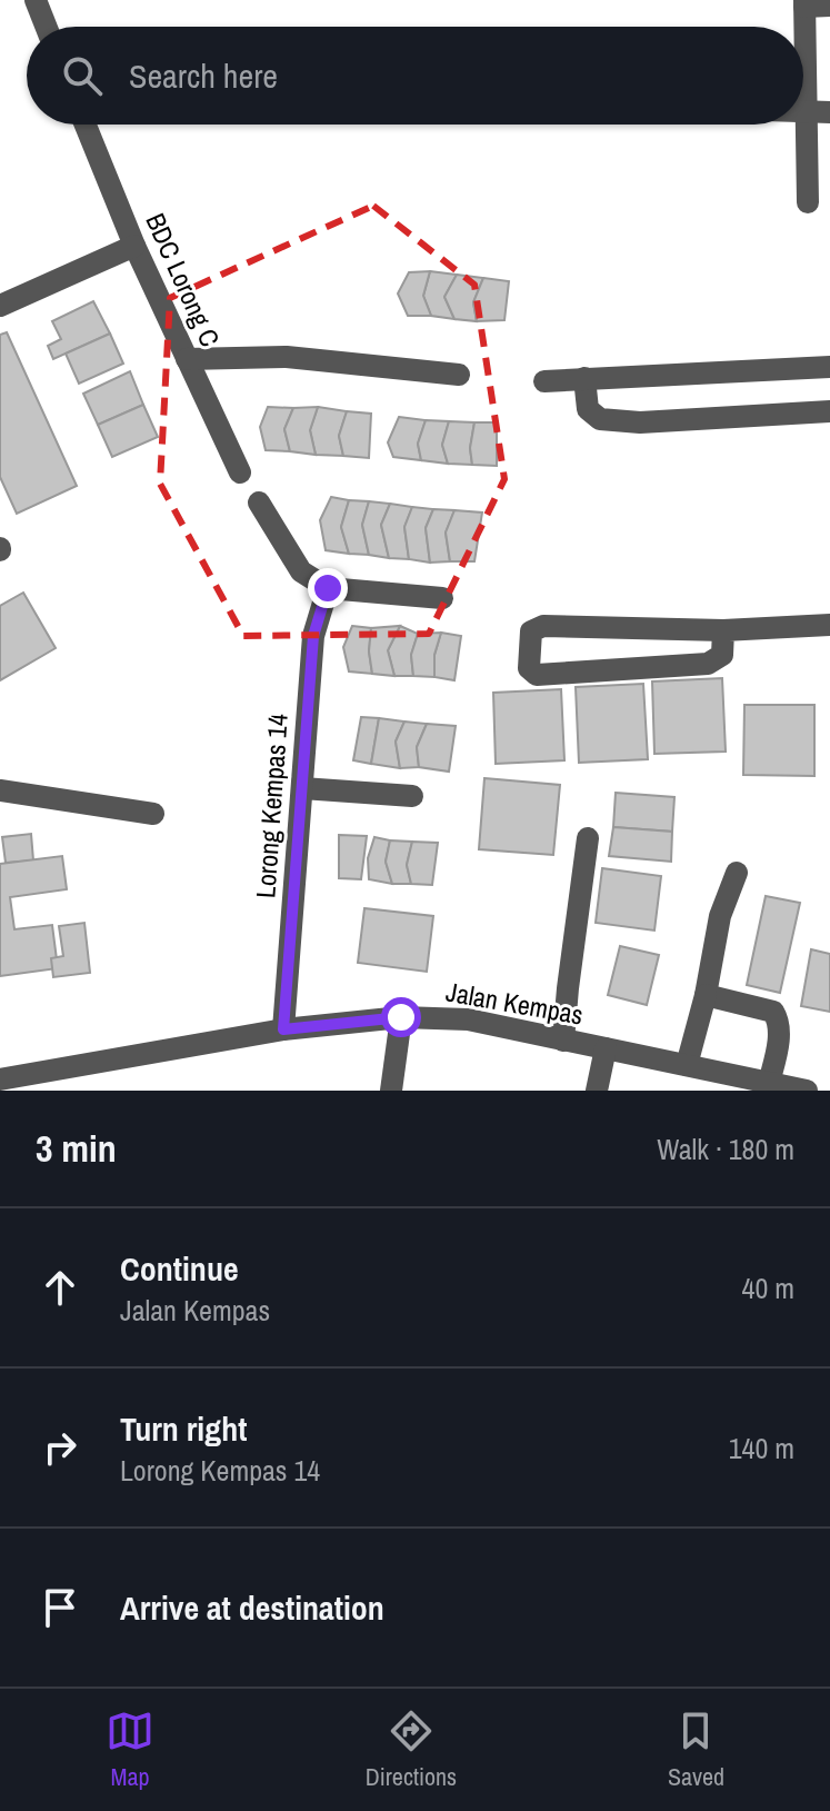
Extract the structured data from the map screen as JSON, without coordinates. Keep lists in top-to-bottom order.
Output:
{
  "streets": {
    "street": ["BDC Lorong C", "Lorong Kempas 14", "Jalan Kempas"]
  },
  "crossings": [
    ["Lorong Kempas 14", "Jalan Kempas"]
  ],
  "page": {
    "search": "Search here",
    "heading": ["3 min", "Walk · 180 m"],
    "list": [
      ["Continue", "Jalan Kempas", "40 m"],
      ["Turn right", "Lorong Kempas 14", "140 m"],
      "Arrive at destination"
    ],
    "nav": ["Map", "Directions", "Saved"]
  }
}
